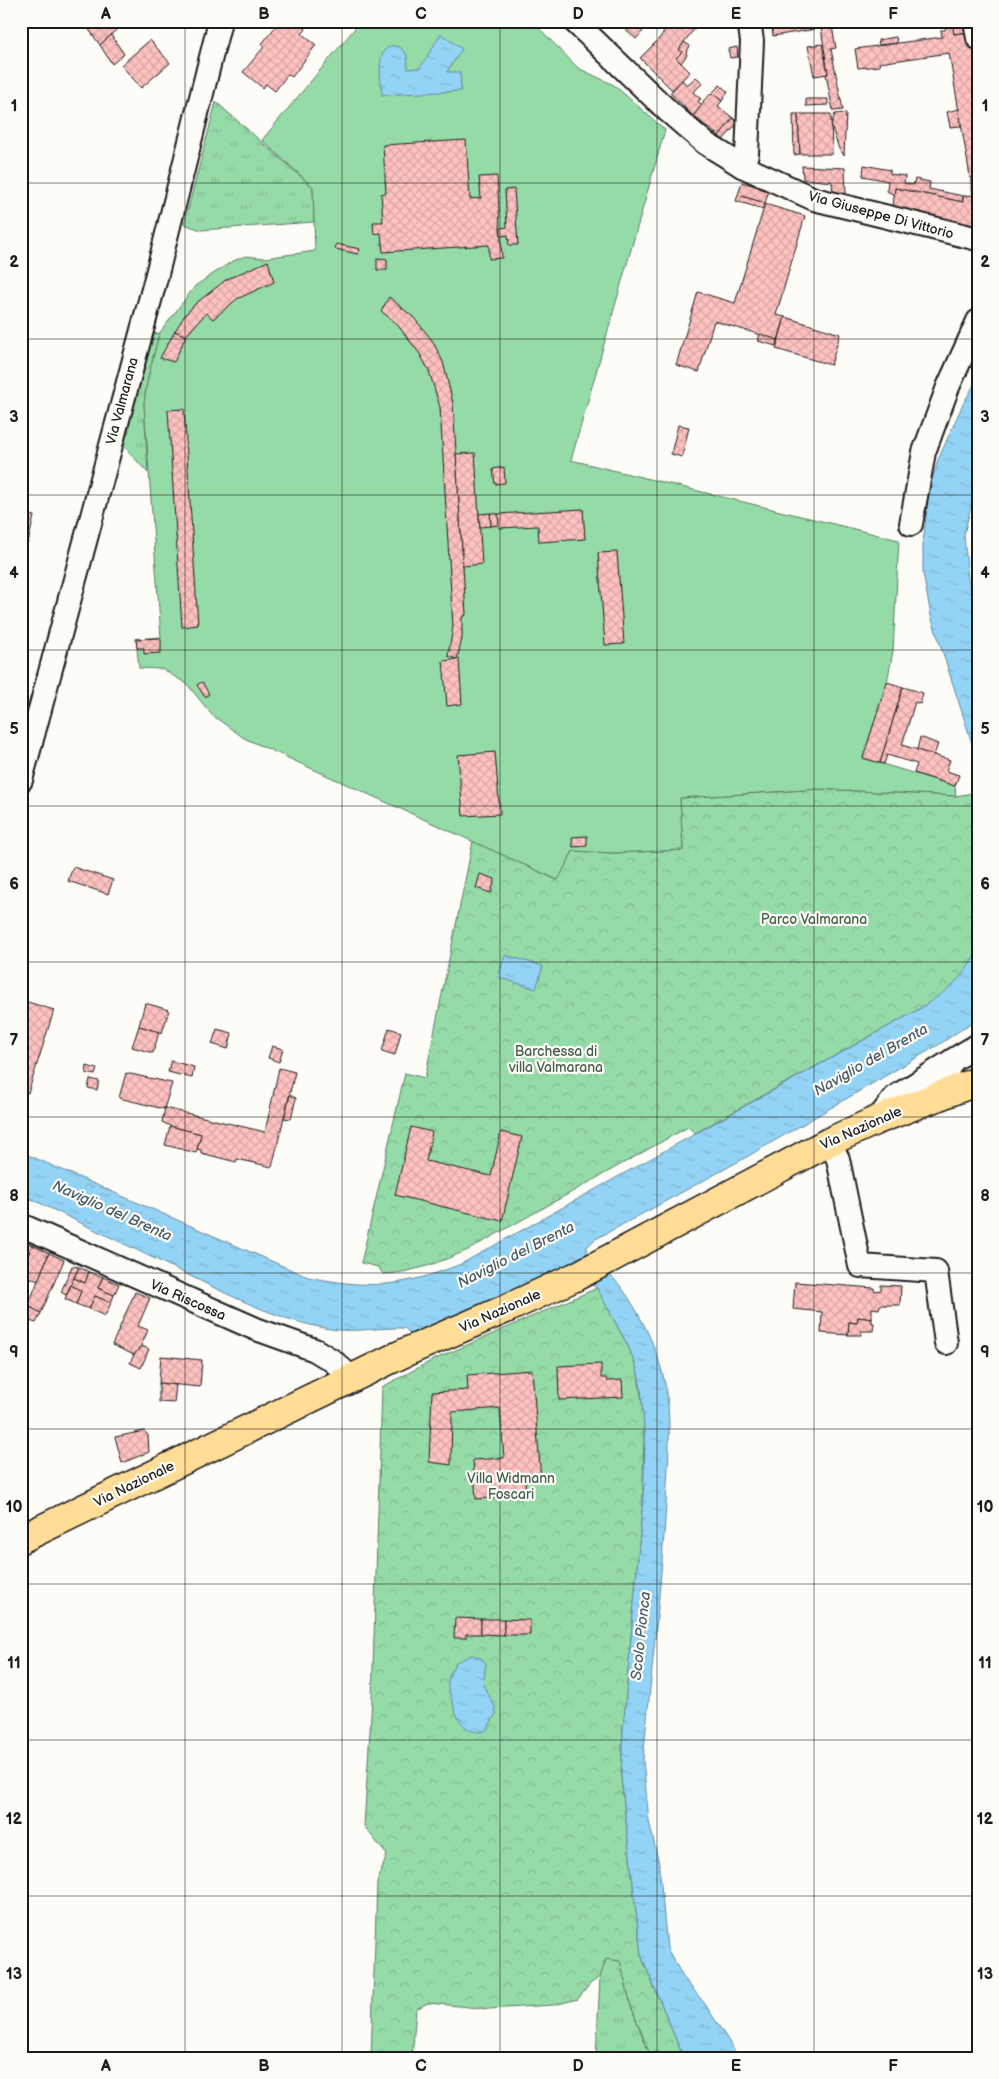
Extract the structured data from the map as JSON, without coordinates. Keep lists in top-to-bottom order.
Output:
{
  "streets": {
    "main road": ["Via Nazionale"],
    "street": ["Via Giuseppe Di Vittorio", "Via Valmarana", "Via Riscossa"]
  },
  "crossings": [
    ["Via Nazionale", "Via Riscossa"]
  ],
  "water": ["Naviglio del Brenta", "Scolo Pionca"],
  "parks": ["Parco Valmarana", "Barchessa di villa Valmarana", "Villa Widmann Foscari"],
  "grid": {
    "columns": [
      "A",
      "B",
      "C",
      "D",
      "E",
      "F"
    ],
    "rows": [
      "1",
      "2",
      "3",
      "4",
      "5",
      "6",
      "7",
      "8",
      "9",
      "10",
      "11",
      "12",
      "13"
    ]
  }
}
